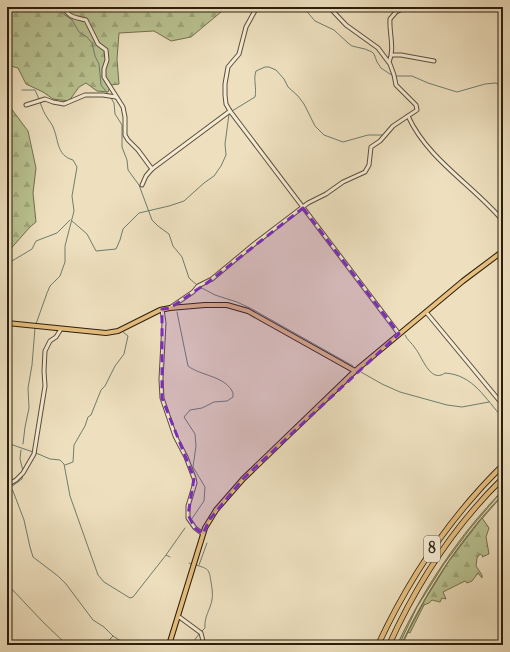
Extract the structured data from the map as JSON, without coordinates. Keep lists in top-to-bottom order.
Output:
{
  "streets": {
    "highway": ["8"]
  }
}
